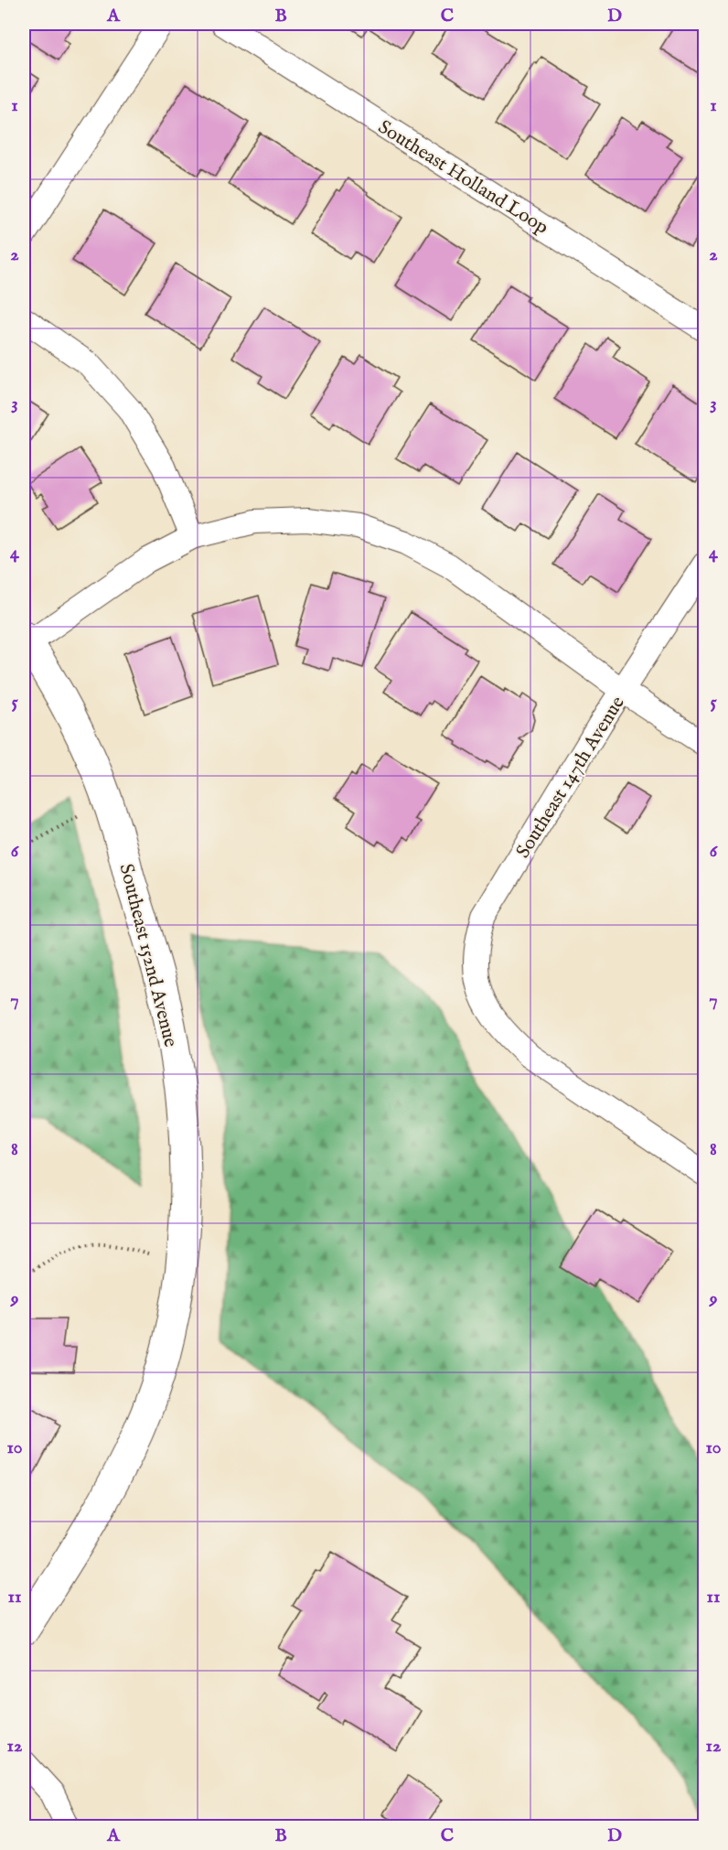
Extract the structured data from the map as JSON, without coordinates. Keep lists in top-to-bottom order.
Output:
{
  "streets": {
    "main road": ["Southeast 152nd Avenue"],
    "street": ["Southeast Holland Loop", "Southeast 147th Avenue"]
  },
  "grid": {
    "columns": [
      "A",
      "B",
      "C",
      "D"
    ],
    "rows": [
      "1",
      "2",
      "3",
      "4",
      "5",
      "6",
      "7",
      "8",
      "9",
      "10",
      "11",
      "12"
    ]
  }
}
